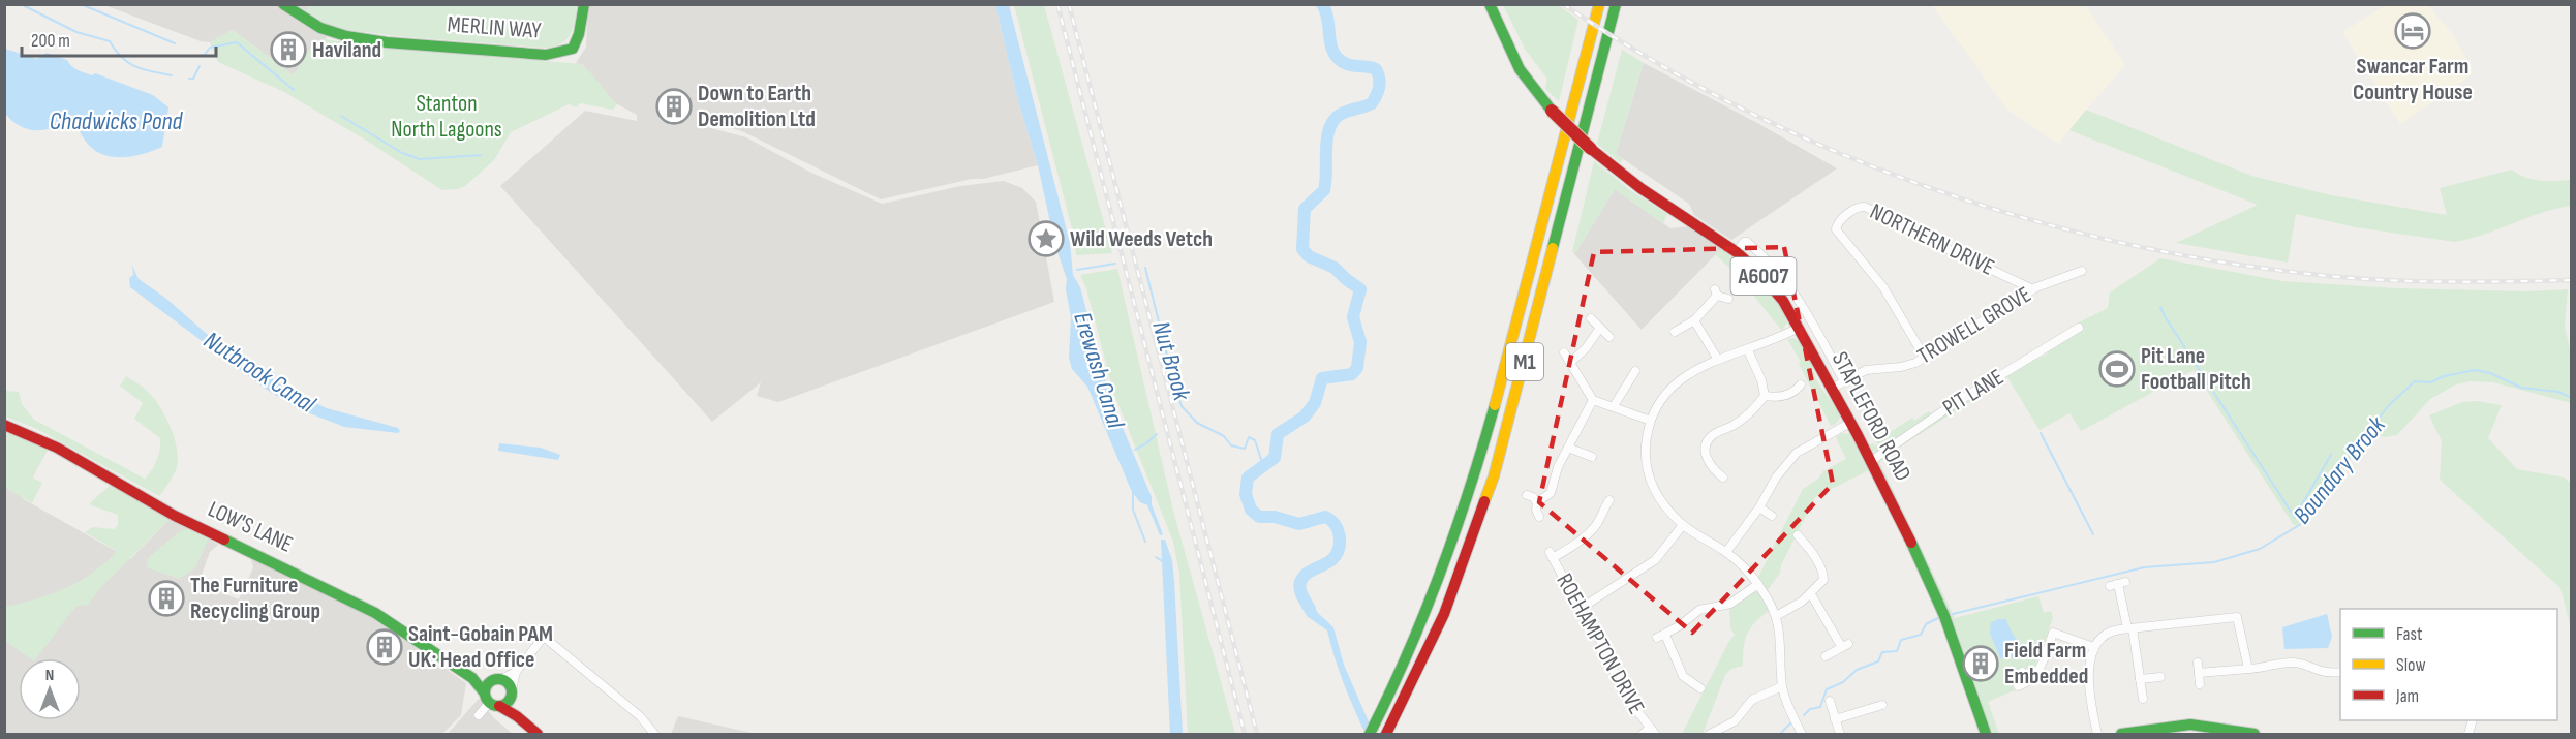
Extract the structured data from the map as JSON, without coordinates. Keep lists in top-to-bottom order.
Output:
{
  "streets": {
    "main road": [
      "MERLIN WAY",
      "A6007",
      "M1",
      "STAPLEFORD ROAD",
      "LOW'S LANE"
    ],
    "street": [
      "NORTHERN DRIVE",
      "TROWELL GROVE",
      "PIT LANE",
      "ROEHAMPTON DRIVE"
    ]
  },
  "crossings": [
    ["NORTHERN DRIVE", "TROWELL GROVE"],
    ["TROWELL GROVE", "STAPLEFORD ROAD"],
    ["PIT LANE", "STAPLEFORD ROAD"]
  ],
  "water": [
    "Chadwicks Pond",
    "Nut Brook",
    "Erewash Canal",
    "Nutbrook Canal",
    "Boundary Brook"
  ],
  "parks": ["Stanton North Lagoons"],
  "places": {
    "hotel": ["Swancar Farm Country House"],
    "building": [
      "Haviland",
      "Down to Earth Demolition Ltd",
      "The Furniture Recycling Group",
      "Saint-Gobain PAM UK: Head Office",
      "Field Farm Embedded"
    ],
    "place": ["Wild Weeds Vetch"],
    "sports": ["Pit Lane Football Pitch"]
  },
  "legend": ["Fast", "Slow", "Jam"],
  "scale_bar": "200 m",
  "north": "top"
}
